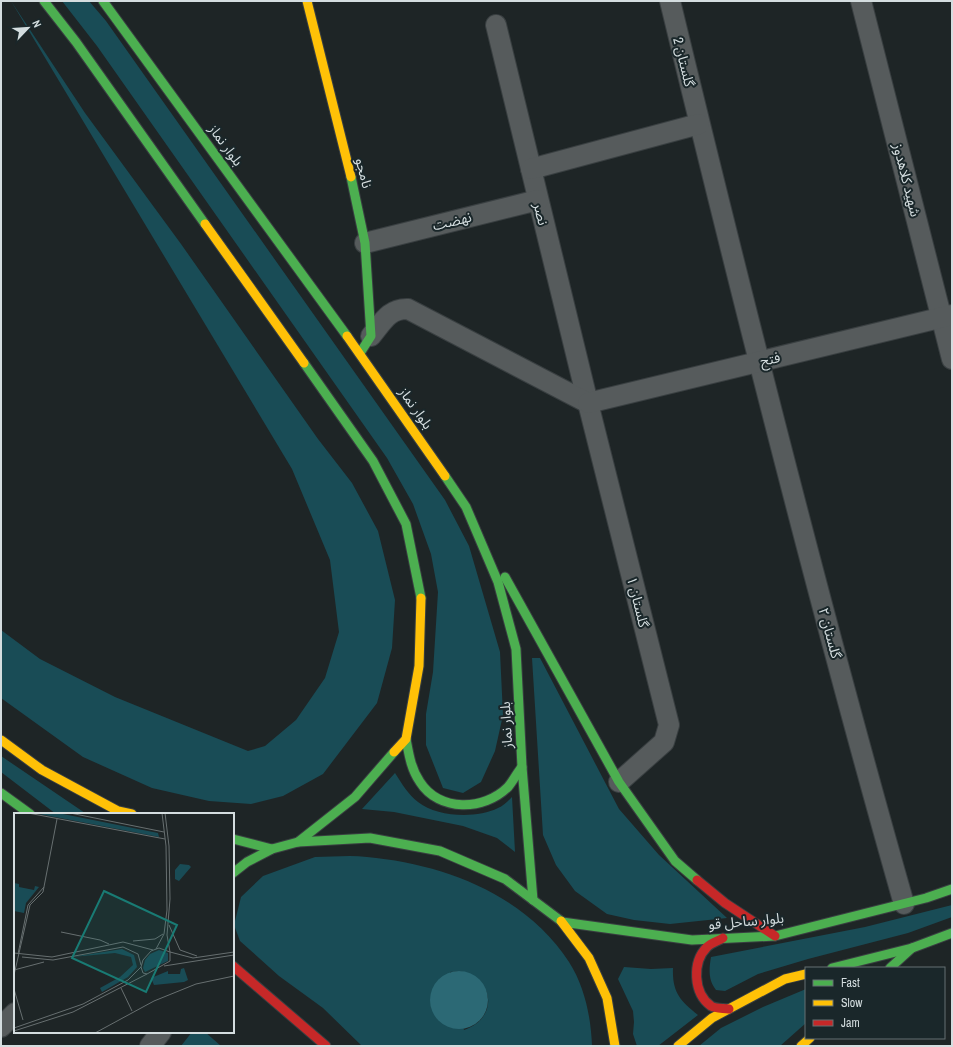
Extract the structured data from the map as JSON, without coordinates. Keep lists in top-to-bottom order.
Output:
{
  "streets": {
    "main road": ["بلوار نماز", "نامجو", "بلوار ساحل قو"],
    "street": [
      "گلستان 2",
      "شهید کلاهدوز",
      "نصر",
      "نهضت",
      "فتح",
      "گلستان ۱",
      "گلستان ۲"
    ]
  },
  "crossings": [
    ["گلستان 2", "فتح"],
    ["گلستان 2", "گلستان ۲"],
    ["نامجو", "نهضت"],
    ["شهید کلاهدوز", "فتح"],
    ["نصر", "نهضت"],
    ["نصر", "فتح"],
    ["نصر", "گلستان ۱"],
    ["فتح", "گلستان ۱"],
    ["فتح", "گلستان ۲"],
    ["گلستان ۲", "بلوار ساحل قو"]
  ],
  "legend": ["Fast", "Slow", "Jam"],
  "north": "top right"
}
